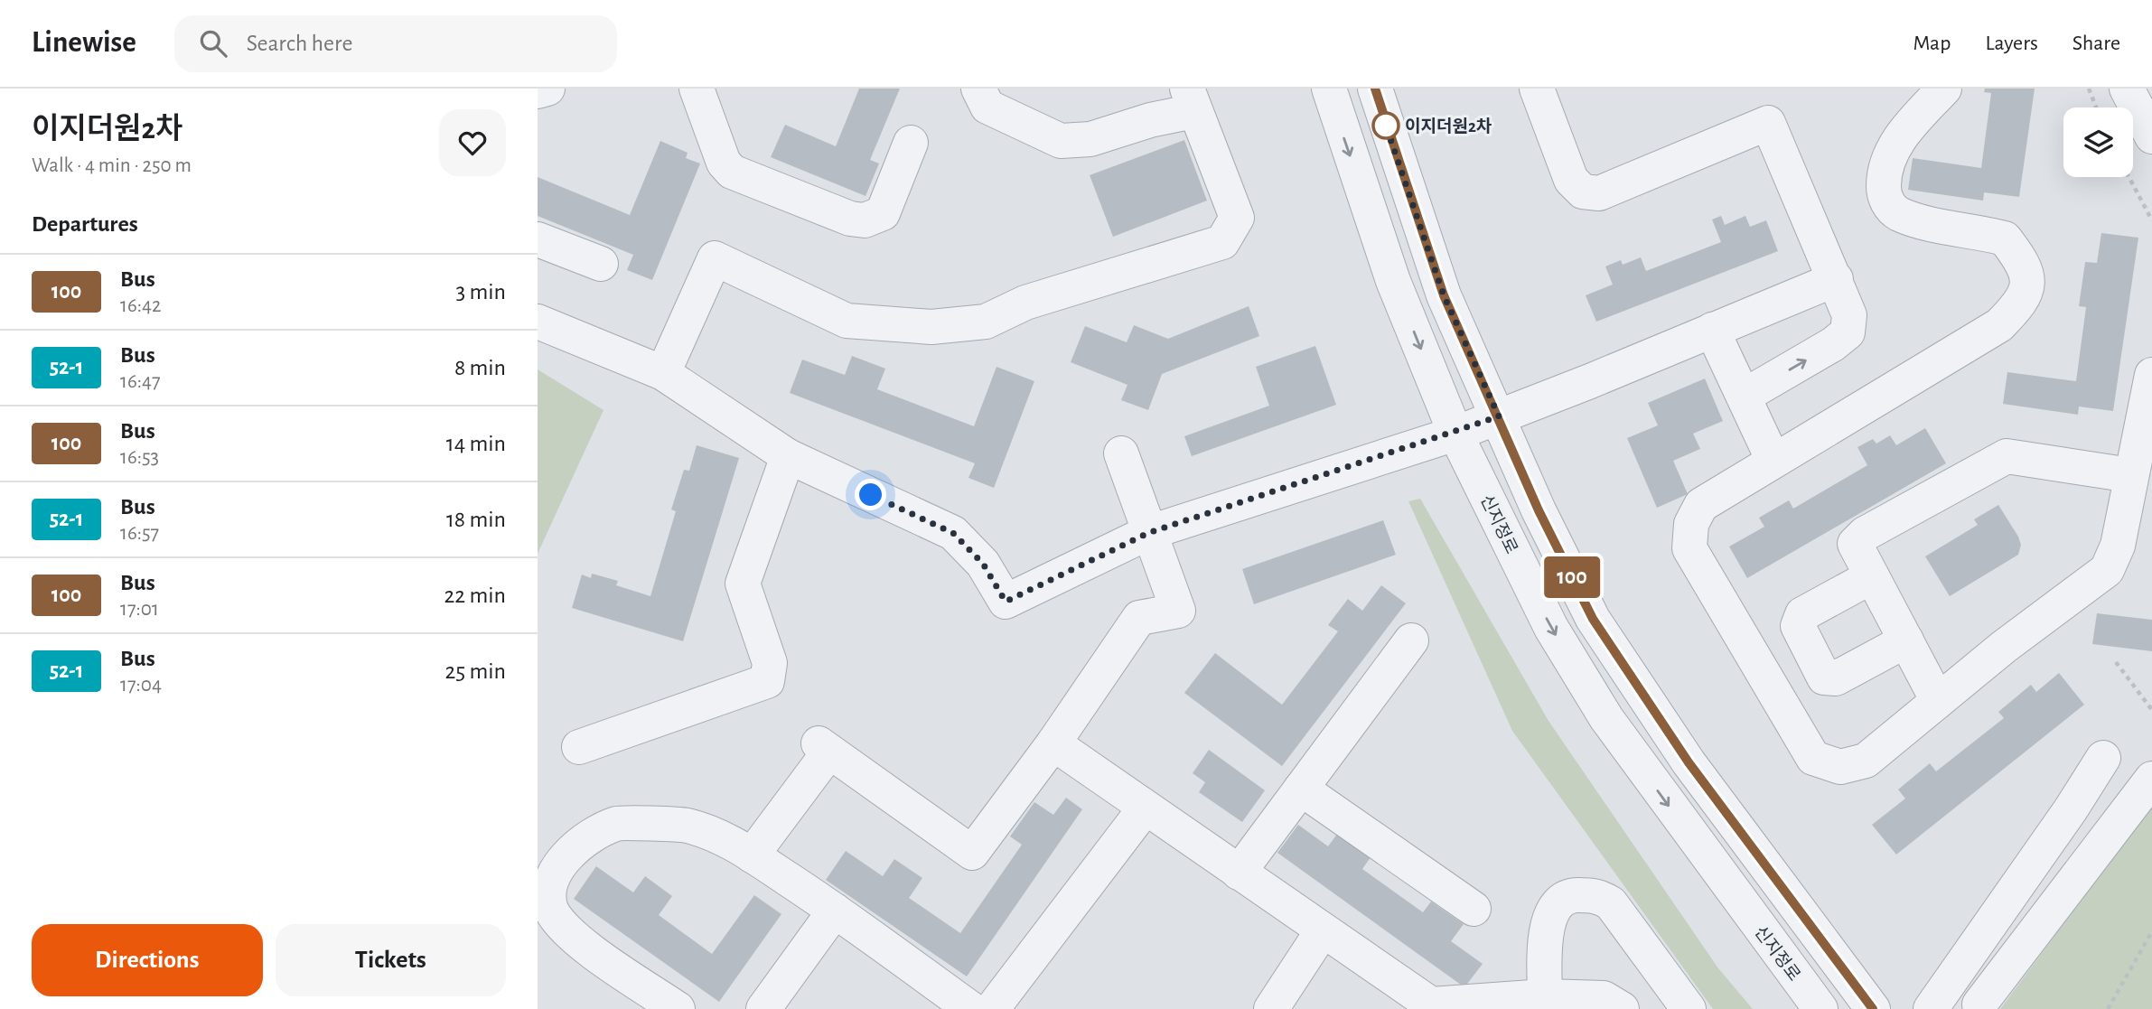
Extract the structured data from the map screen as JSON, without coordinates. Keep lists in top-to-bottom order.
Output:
{
  "streets": {
    "street": ["신지정로"]
  },
  "places": ["이지더원2차"],
  "lines": ["bus line 100"],
  "page": {
    "header": "Linewise",
    "search": "Search here",
    "nav": ["Map", "Layers", "Share"],
    "heading": [
      ["이지더원2차", "Walk · 4 min · 250 m"],
      "Departures"
    ],
    "on_map": "100",
    "list": [
      {
        "mark": "100",
        "name": "Bus",
        "note": "16:42",
        "value": "3 min"
      },
      {
        "mark": "52-1",
        "name": "Bus",
        "note": "16:47",
        "value": "8 min"
      },
      {
        "mark": "100",
        "name": "Bus",
        "note": "16:53",
        "value": "14 min"
      },
      {
        "mark": "52-1",
        "name": "Bus",
        "note": "16:57",
        "value": "18 min"
      },
      {
        "mark": "100",
        "name": "Bus",
        "note": "17:01",
        "value": "22 min"
      },
      {
        "mark": "52-1",
        "name": "Bus",
        "note": "17:04",
        "value": "25 min"
      }
    ],
    "buttons": ["Directions", "Tickets"]
  }
}
